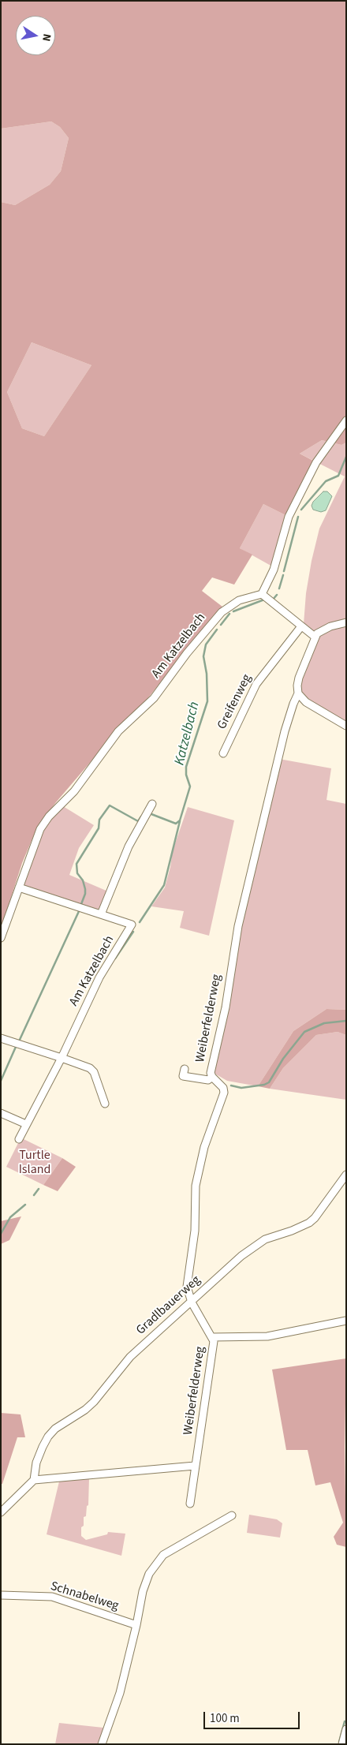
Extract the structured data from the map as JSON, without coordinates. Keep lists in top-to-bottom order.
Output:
{
  "streets": {
    "street": [
      "Am Katzelbach",
      "Greifenweg",
      "Weiberfelderweg",
      "Gradlbauerweg",
      "Schnabelweg"
    ]
  },
  "crossings": [
    ["Weiberfelderweg", "Gradlbauerweg"]
  ],
  "water": ["Katzelbach"],
  "parks": ["Turtle Island"],
  "scale_bar": "100 m",
  "north": "right"
}
